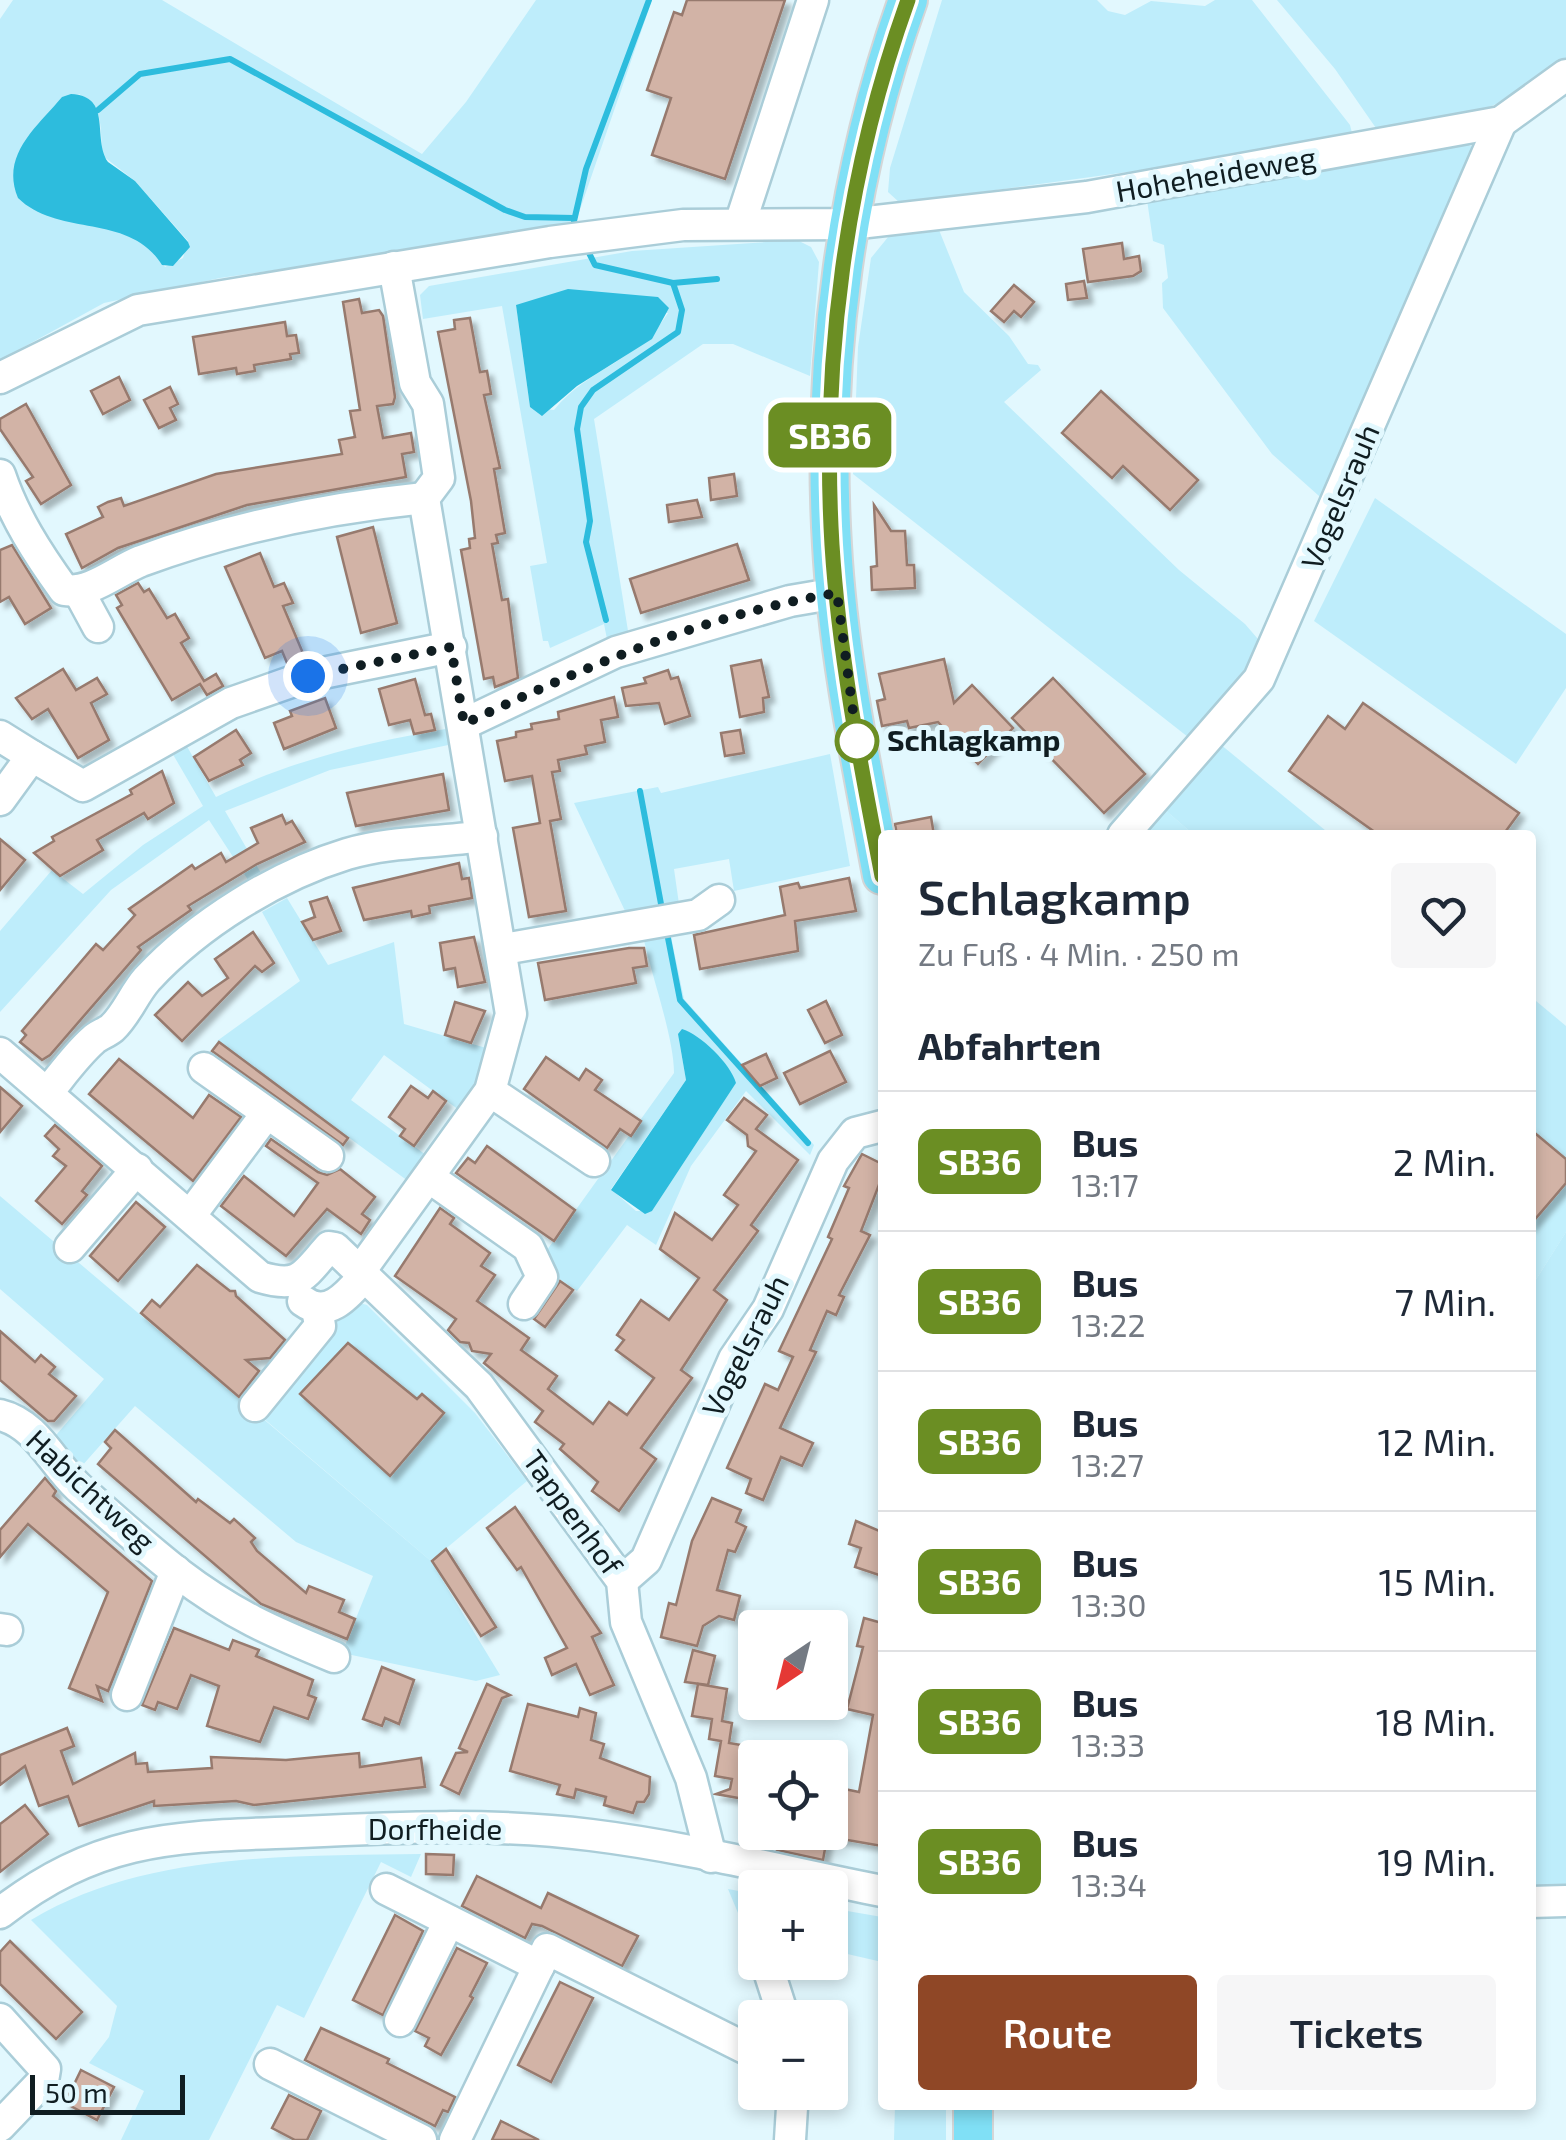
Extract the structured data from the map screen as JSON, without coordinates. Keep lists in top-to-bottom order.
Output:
{
  "streets": {
    "street": [
      "Hoheheideweg",
      "Vogelsrauh",
      "Habichtweg",
      "Tappenhof",
      "Dorfheide"
    ]
  },
  "crossings": [
    ["Hoheheideweg", "Vogelsrauh"],
    ["Vogelsrauh", "Tappenhof"],
    ["Tappenhof", "Dorfheide"]
  ],
  "places": ["Schlagkamp"],
  "lines": ["bus line SB36"],
  "scale_bar": "50 m",
  "north": "bottom left",
  "page": {
    "on_map": "SB36",
    "heading": [
      ["Schlagkamp", "Zu Fuß · 4 Min. · 250 m"],
      "Abfahrten"
    ],
    "list": [
      {
        "mark": "SB36",
        "name": "Bus",
        "note": "13:17",
        "value": "2 Min."
      },
      {
        "mark": "SB36",
        "name": "Bus",
        "note": "13:22",
        "value": "7 Min."
      },
      {
        "mark": "SB36",
        "name": "Bus",
        "note": "13:27",
        "value": "12 Min."
      },
      {
        "mark": "SB36",
        "name": "Bus",
        "note": "13:30",
        "value": "15 Min."
      },
      {
        "mark": "SB36",
        "name": "Bus",
        "note": "13:33",
        "value": "18 Min."
      },
      {
        "mark": "SB36",
        "name": "Bus",
        "note": "13:34",
        "value": "19 Min."
      }
    ],
    "map_buttons": ["+", "−"],
    "buttons": ["Route", "Tickets"],
    "scale": "50 m"
  }
}
